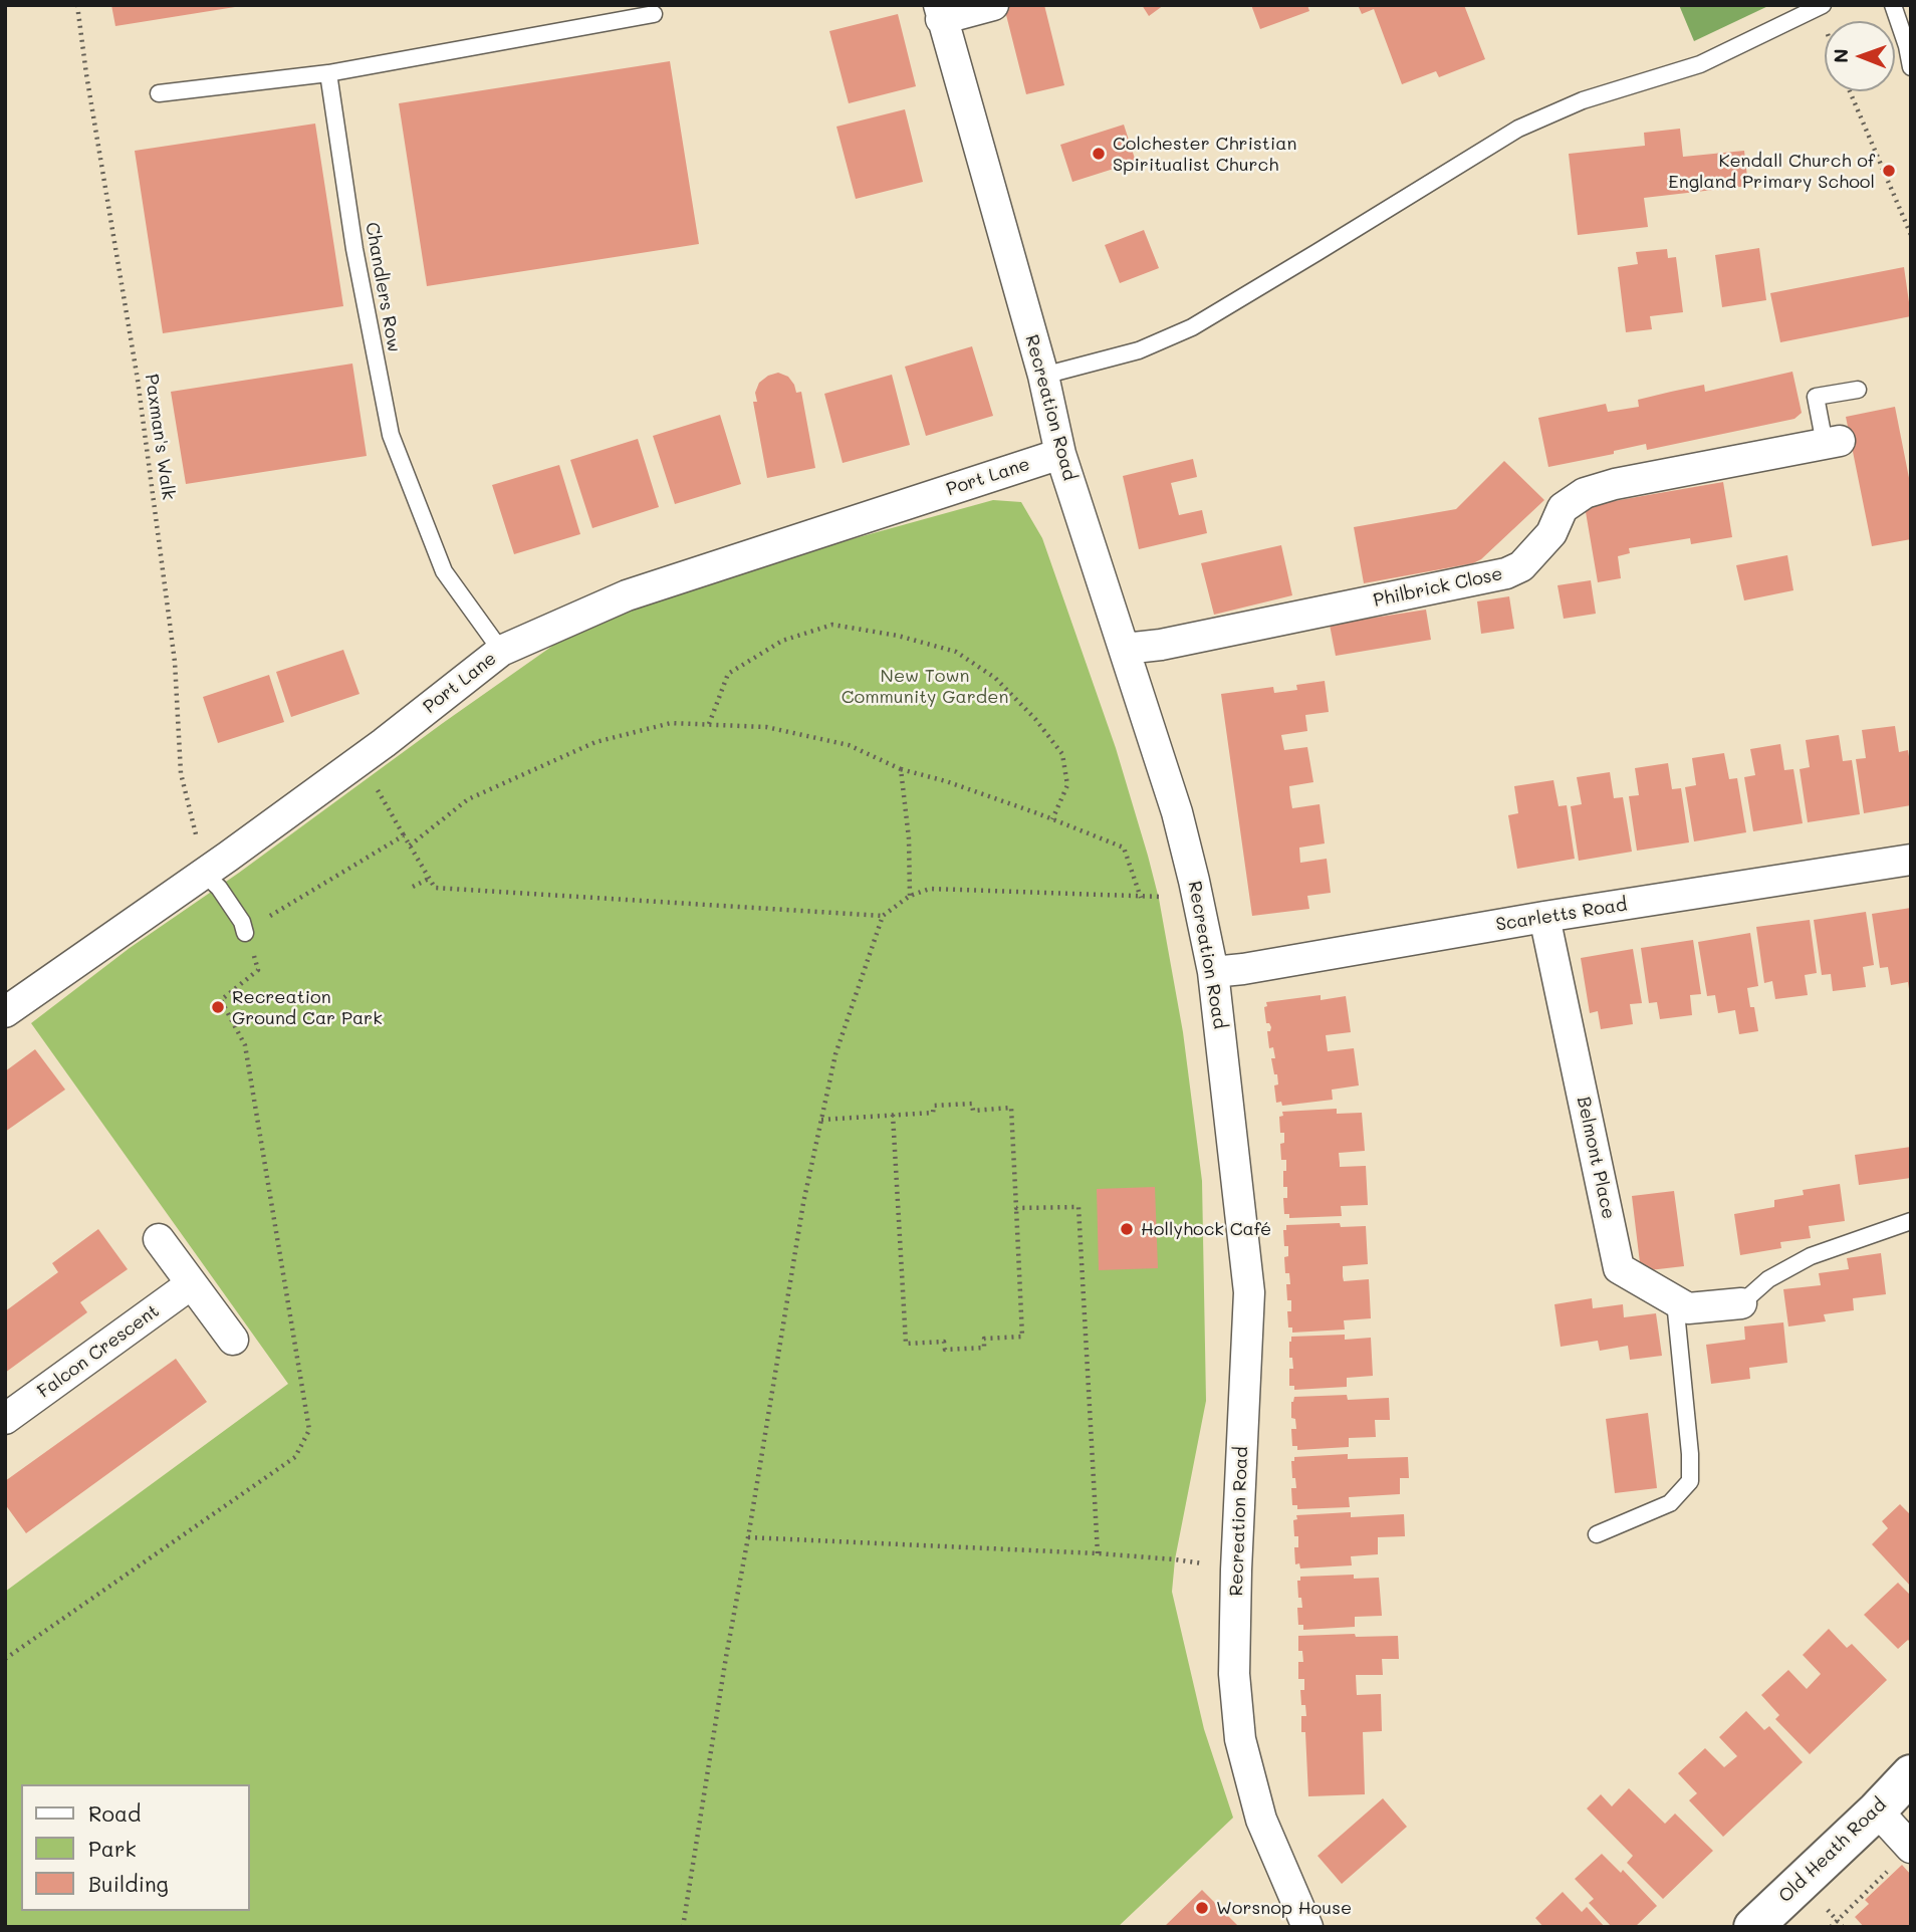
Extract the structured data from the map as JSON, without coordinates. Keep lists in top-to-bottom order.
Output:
{
  "streets": {
    "street": [
      "Recreation Road",
      "Port Lane",
      "Philbrick Close",
      "Scarletts Road",
      "Belmont Place",
      "Falcon Crescent",
      "Old Heath Road"
    ],
    "lane": ["Chandlers Row"],
    "path": ["Paxman's Walk"]
  },
  "crossings": [
    ["Chandlers Row", "Port Lane"],
    ["Recreation Road", "Port Lane"],
    ["Recreation Road", "Philbrick Close"],
    ["Recreation Road", "Scarletts Road"],
    ["Paxman's Walk", "Port Lane"],
    ["Scarletts Road", "Belmont Place"]
  ],
  "parks": ["New Town Community Garden"],
  "places": [
    "Colchester Christian Spiritualist Church",
    "Kendall Church of England Primary School",
    "Recreation Ground Car Park",
    "Hollyhock Café",
    "Worsnop House"
  ],
  "legend": ["Road", "Park", "Building"],
  "north": "left"
}
